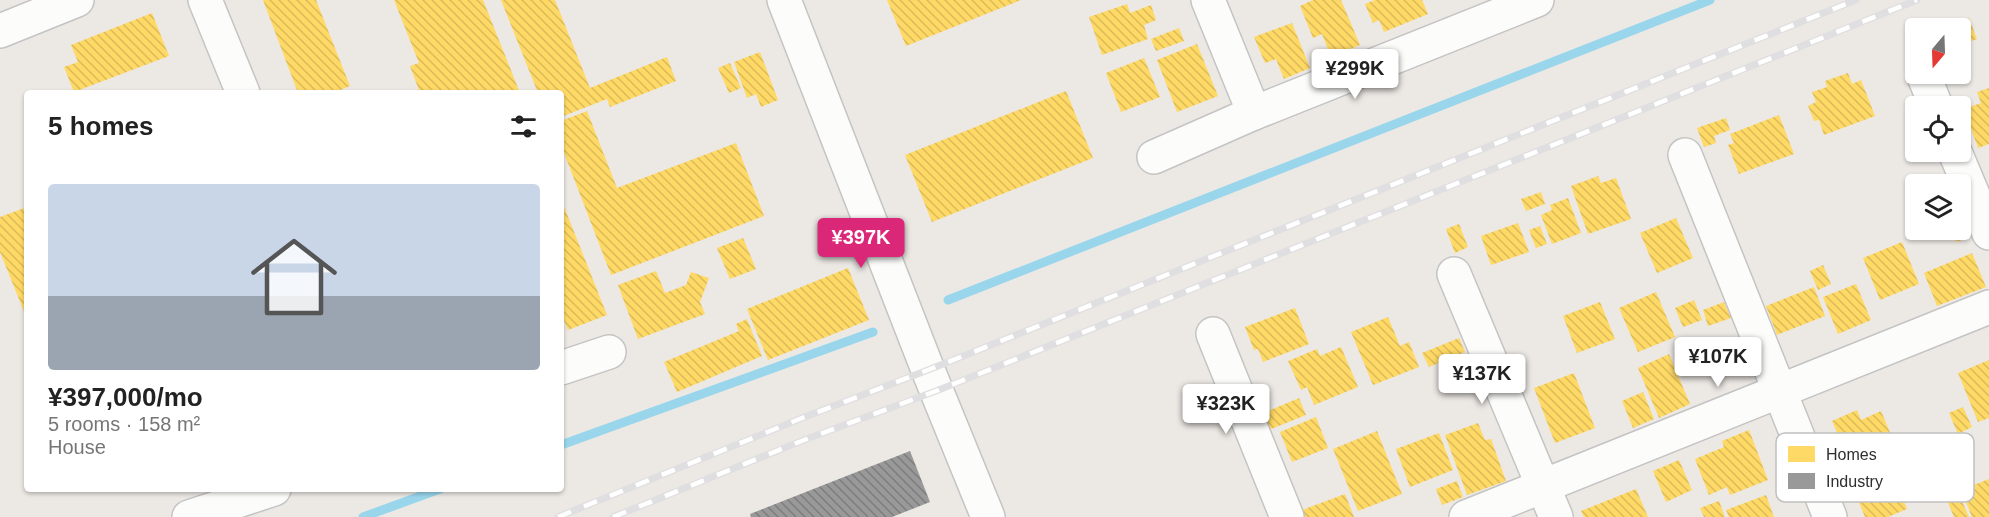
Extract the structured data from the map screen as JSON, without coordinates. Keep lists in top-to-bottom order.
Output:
{
  "legend": ["Homes", "Industry"],
  "north": "bottom",
  "page": {
    "price": [
      "¥299K",
      "¥397K",
      "¥107K",
      "¥137K",
      "¥323K"
    ],
    "heading": "5 homes",
    "list": [
      {
        "name": "¥397,000/mo",
        "note": "5 rooms · 158 m² · House"
      }
    ]
  }
}
